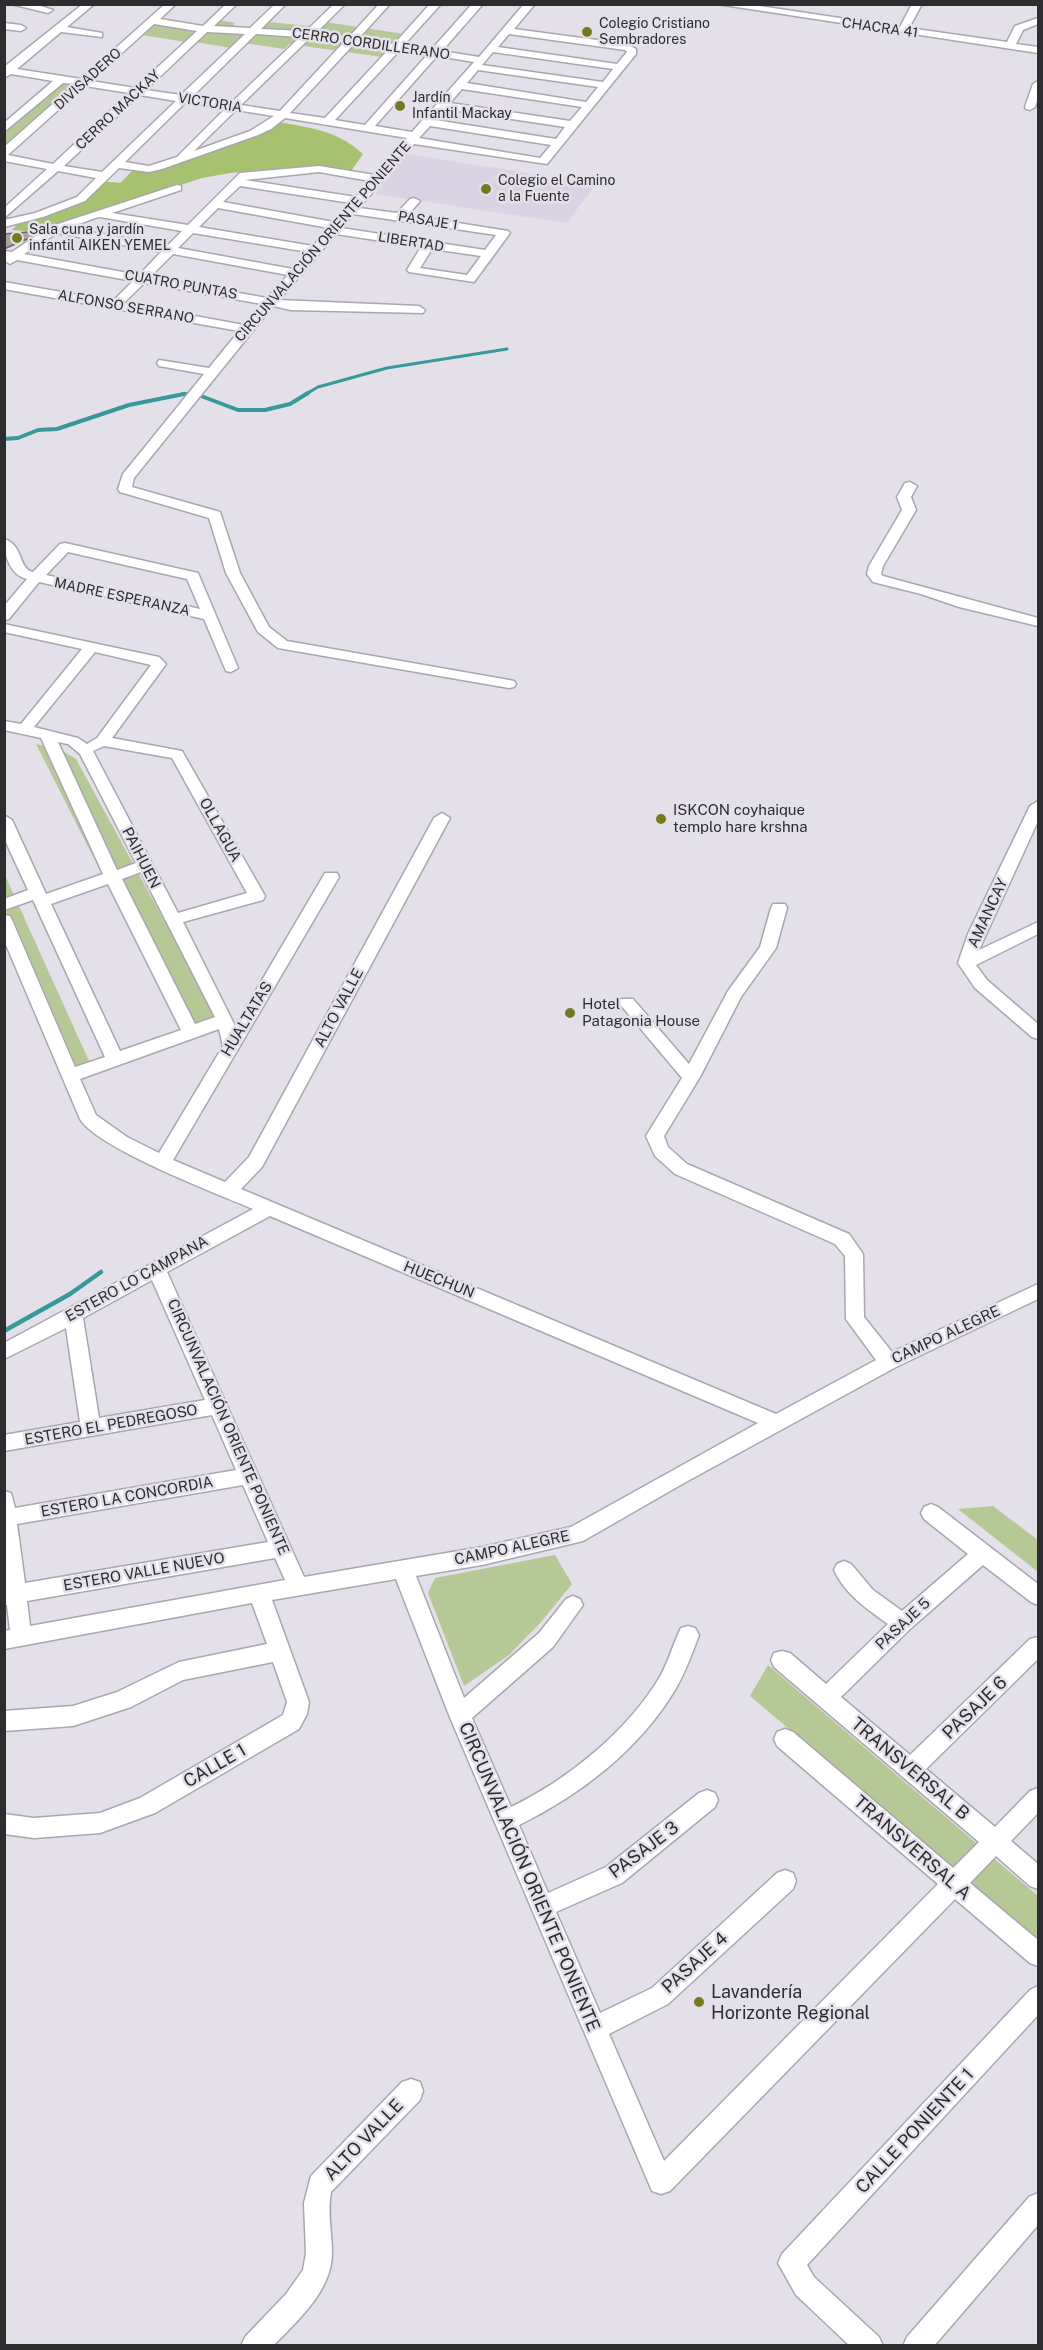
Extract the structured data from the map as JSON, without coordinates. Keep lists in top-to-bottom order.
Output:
{
  "streets": {
    "street": [
      "CHACRA 41",
      "CERRO CORDILLERANO",
      "DIVISADERO",
      "VICTORIA",
      "CERRO MACKAY",
      "PASAJE 1",
      "CIRCUNVALACIÓN ORIENTE PONIENTE",
      "LIBERTAD",
      "CUATRO PUNTAS",
      "ALFONSO SERRANO",
      "MADRE ESPERANZA",
      "OLLAGUA",
      "PAIHUEN",
      "AMANCAY",
      "ALTO VALLE",
      "HUALTATAS",
      "ESTERO LO CAMPANA",
      "HUECHUN",
      "CAMPO ALEGRE",
      "ESTERO EL PEDREGOSO",
      "ESTERO LA CONCORDIA",
      "ESTERO VALLE NUEVO",
      "PASAJE 5",
      "PASAJE 6",
      "CALLE 1",
      "TRANSVERSAL B",
      "TRANSVERSAL A",
      "PASAJE 3",
      "PASAJE 4",
      "CALLE PONIENTE 1"
    ]
  },
  "crossings": [
    ["CERRO CORDILLERANO", "DIVISADERO"],
    ["CERRO CORDILLERANO", "CERRO MACKAY"],
    ["CERRO CORDILLERANO", "CIRCUNVALACIÓN ORIENTE PONIENTE"],
    ["DIVISADERO", "VICTORIA"],
    ["VICTORIA", "CERRO MACKAY"],
    ["VICTORIA", "CIRCUNVALACIÓN ORIENTE PONIENTE"],
    ["PASAJE 1", "CIRCUNVALACIÓN ORIENTE PONIENTE"],
    ["PASAJE 1", "LIBERTAD"],
    ["CIRCUNVALACIÓN ORIENTE PONIENTE", "LIBERTAD"],
    ["CIRCUNVALACIÓN ORIENTE PONIENTE", "CUATRO PUNTAS"],
    ["CIRCUNVALACIÓN ORIENTE PONIENTE", "ALFONSO SERRANO"],
    ["CIRCUNVALACIÓN ORIENTE PONIENTE", "ESTERO LO CAMPANA"],
    ["CIRCUNVALACIÓN ORIENTE PONIENTE", "CAMPO ALEGRE"],
    ["CIRCUNVALACIÓN ORIENTE PONIENTE", "ESTERO EL PEDREGOSO"],
    ["CIRCUNVALACIÓN ORIENTE PONIENTE", "ESTERO LA CONCORDIA"],
    ["CIRCUNVALACIÓN ORIENTE PONIENTE", "ESTERO VALLE NUEVO"],
    ["CIRCUNVALACIÓN ORIENTE PONIENTE", "TRANSVERSAL A"],
    ["CIRCUNVALACIÓN ORIENTE PONIENTE", "PASAJE 3"],
    ["CIRCUNVALACIÓN ORIENTE PONIENTE", "PASAJE 4"],
    ["OLLAGUA", "PAIHUEN"],
    ["PAIHUEN", "HUALTATAS"],
    ["ALTO VALLE", "HUECHUN"],
    ["HUALTATAS", "HUECHUN"],
    ["ESTERO LO CAMPANA", "HUECHUN"],
    ["HUECHUN", "CAMPO ALEGRE"],
    ["CAMPO ALEGRE", "CALLE 1"],
    ["PASAJE 5", "TRANSVERSAL B"],
    ["PASAJE 6", "TRANSVERSAL B"]
  ],
  "places": [
    "Colegio Cristiano Sembradores",
    "Jardín Infantil Mackay",
    "Colegio el Camino a la Fuente",
    "Sala cuna y jardín infantil AIKEN YEMEL",
    "ISKCON coyhaique templo hare krshna",
    "Hotel Patagonia House",
    "Lavandería Horizonte Regional"
  ]
}
